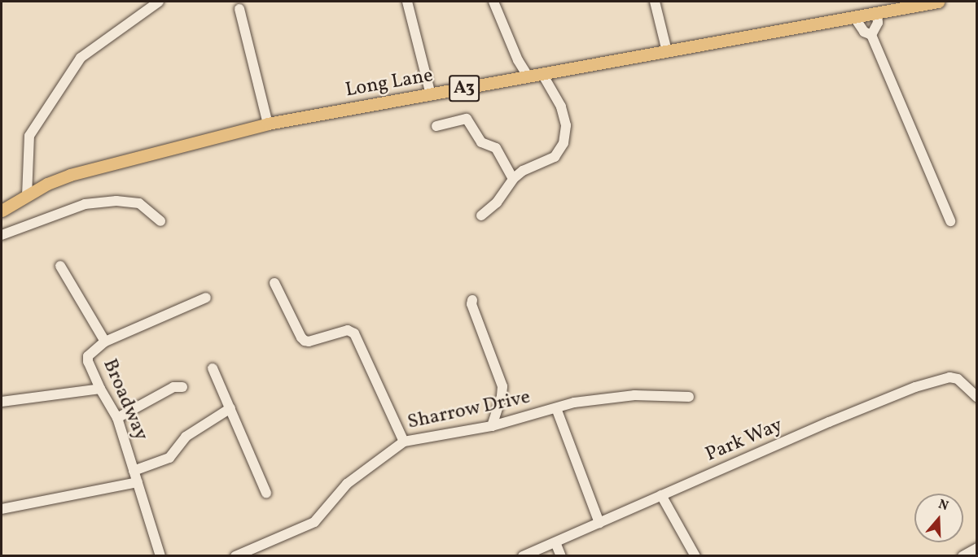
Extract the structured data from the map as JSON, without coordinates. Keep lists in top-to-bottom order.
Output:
{
  "streets": {
    "main road": ["Long Lane", "A3"],
    "street": ["Broadway", "Sharrow Drive", "Park Way"]
  },
  "north": "top"
}
